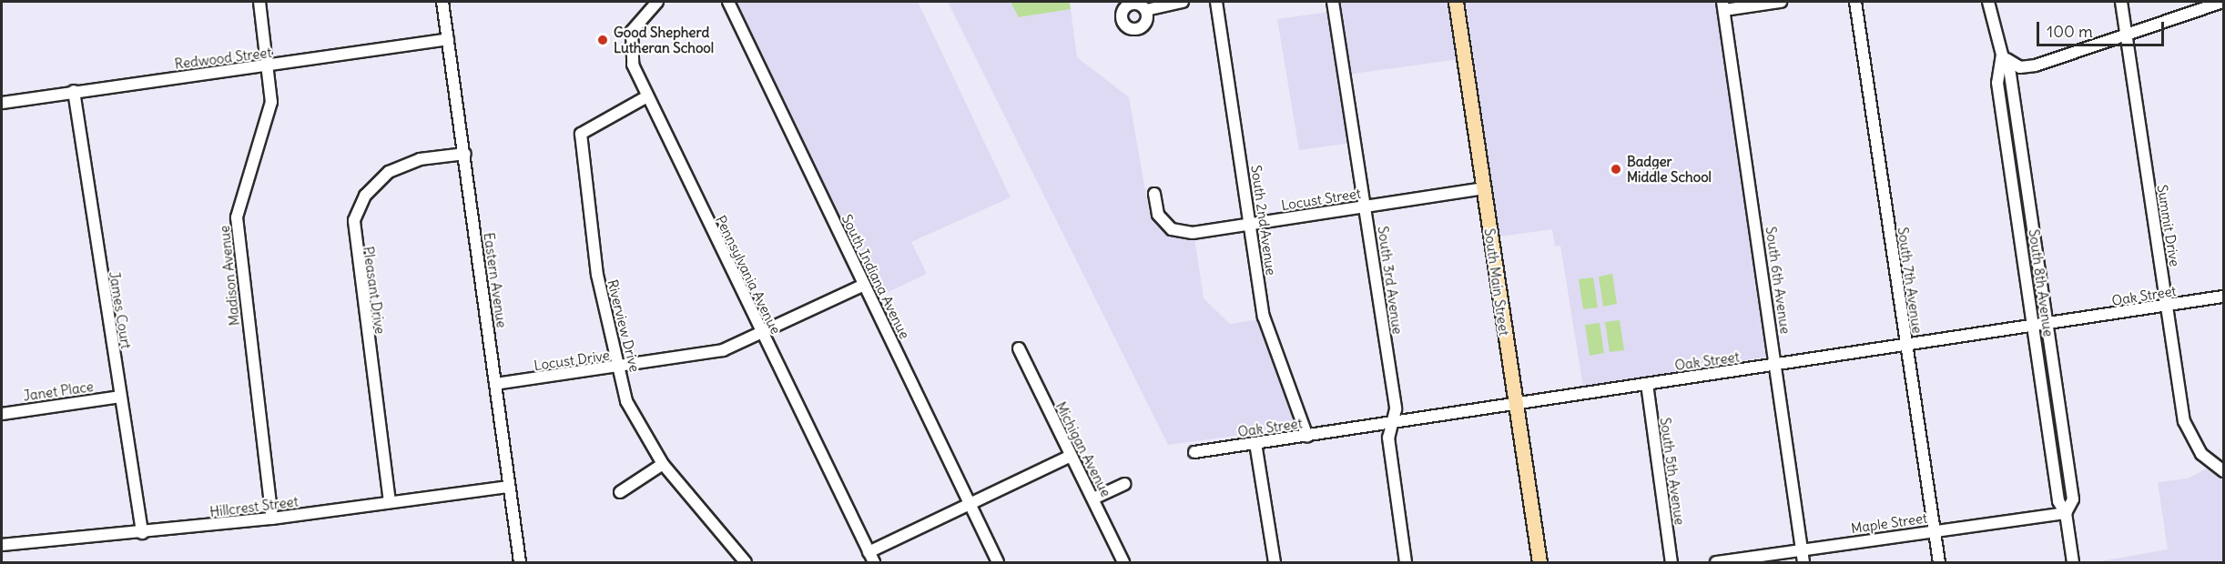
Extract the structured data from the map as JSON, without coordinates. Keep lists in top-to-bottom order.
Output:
{
  "streets": {
    "main road": ["South Main Street"],
    "street": [
      "Redwood Street",
      "Locust Street",
      "South 2nd Avenue",
      "Summit Drive",
      "Pennsylvania Avenue",
      "Madison Avenue",
      "South Indiana Avenue",
      "Eastern Avenue",
      "South 3rd Avenue",
      "South 6th Avenue",
      "South 7th Avenue",
      "South 8th Avenue",
      "Pleasant Drive",
      "Oak Street",
      "James Court",
      "Riverview Drive",
      "Locust Drive",
      "Janet Place",
      "Michigan Avenue",
      "South 5th Avenue",
      "Hillcrest Street",
      "Maple Street"
    ]
  },
  "crossings": [
    ["Redwood Street", "Madison Avenue"],
    ["Redwood Street", "Eastern Avenue"],
    ["Redwood Street", "James Court"],
    ["Locust Street", "South 2nd Avenue"],
    ["Locust Street", "South 3rd Avenue"],
    ["Locust Street", "South Main Street"],
    ["South 2nd Avenue", "Oak Street"],
    ["Summit Drive", "Oak Street"],
    ["Pennsylvania Avenue", "Riverview Drive"],
    ["Pennsylvania Avenue", "Locust Drive"],
    ["Madison Avenue", "Hillcrest Street"],
    ["South Indiana Avenue", "Locust Drive"],
    ["Eastern Avenue", "Pleasant Drive"],
    ["Eastern Avenue", "Locust Drive"],
    ["Eastern Avenue", "Hillcrest Street"],
    ["South 3rd Avenue", "Oak Street"],
    ["South 6th Avenue", "Oak Street"],
    ["South 6th Avenue", "Maple Street"],
    ["South 7th Avenue", "Oak Street"],
    ["South 7th Avenue", "Maple Street"],
    ["South Main Street", "Oak Street"],
    ["South 8th Avenue", "Oak Street"],
    ["South 8th Avenue", "Maple Street"],
    ["Pleasant Drive", "Hillcrest Street"],
    ["Oak Street", "South 5th Avenue"],
    ["James Court", "Janet Place"],
    ["James Court", "Hillcrest Street"],
    ["Riverview Drive", "Locust Drive"]
  ],
  "places": ["Good Shepherd Lutheran School", "Badger Middle School"],
  "scale_bar": "100 m"
}
